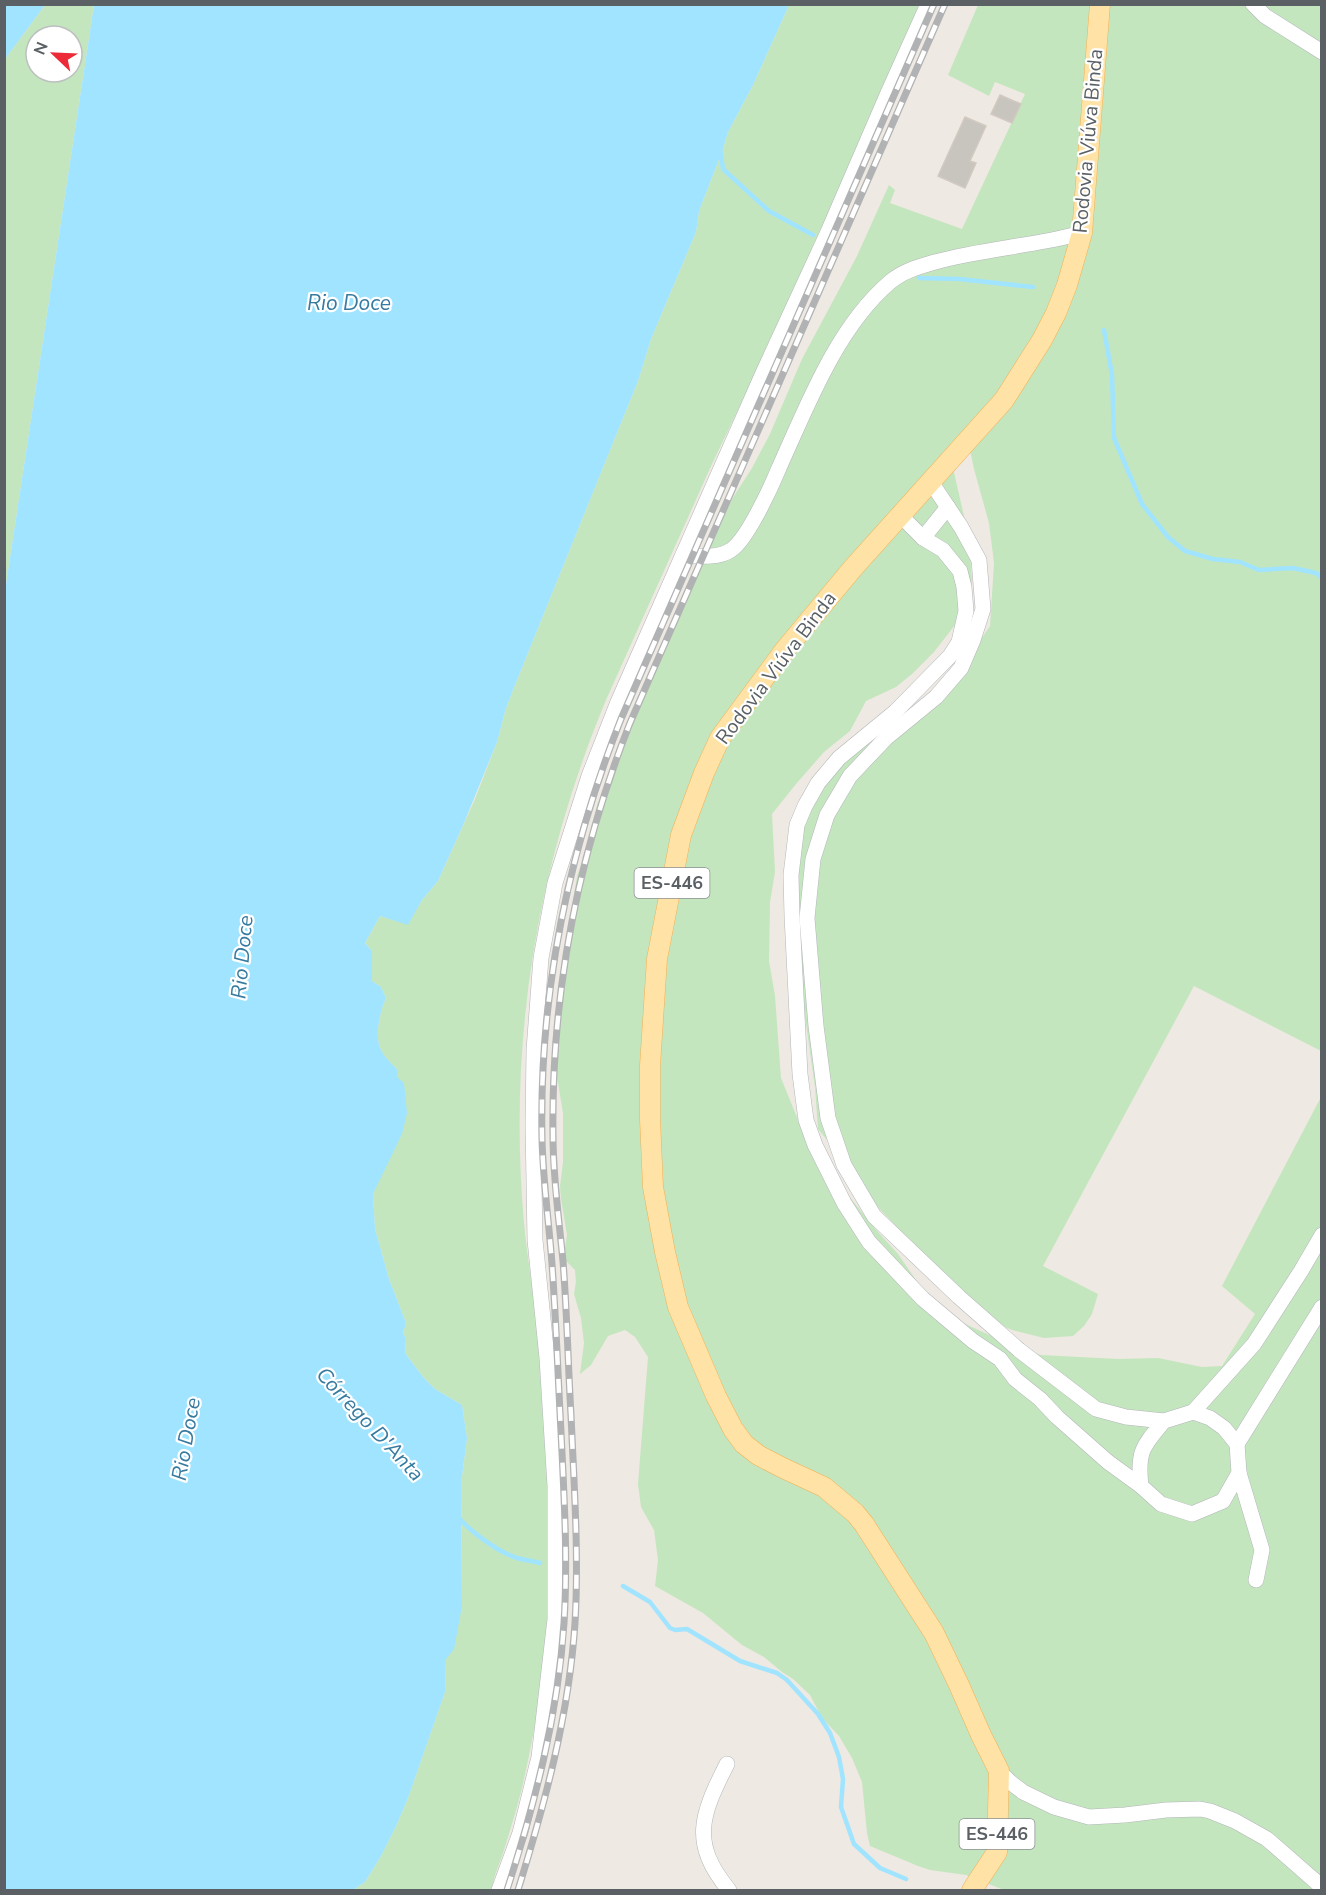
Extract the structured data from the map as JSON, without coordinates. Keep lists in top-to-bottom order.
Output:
{
  "streets": {
    "main road": ["Rodovia Viúva Binda", "ES-446"]
  },
  "water": ["Rio Doce", "Córrego D'Anta"],
  "north": "top left"
}
